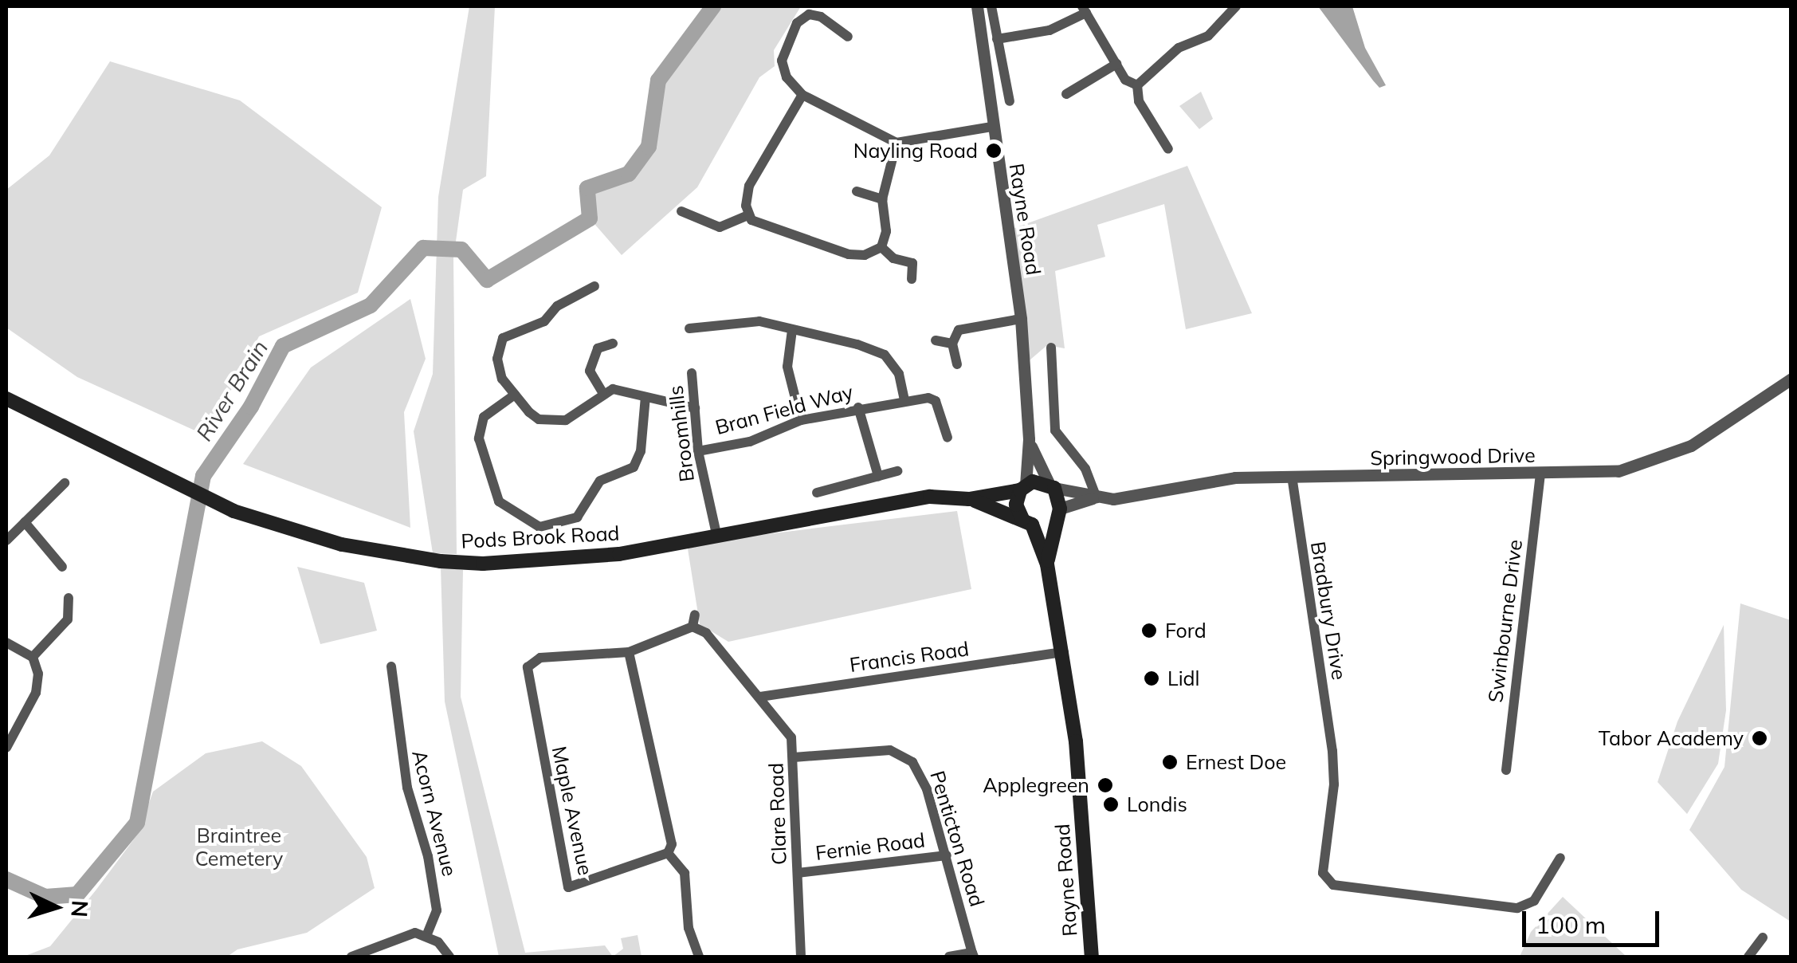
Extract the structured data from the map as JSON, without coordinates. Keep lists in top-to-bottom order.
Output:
{
  "streets": {
    "main road": ["Rayne Road", "Pods Brook Road"],
    "street": [
      "Bran Field Way",
      "Broomhills",
      "Springwood Drive",
      "Bradbury Drive",
      "Swinbourne Drive",
      "Francis Road",
      "Maple Avenue",
      "Acorn Avenue",
      "Clare Road",
      "Penticton Road",
      "Fernie Road"
    ]
  },
  "crossings": [
    ["Rayne Road", "Springwood Drive"],
    ["Rayne Road", "Francis Road"],
    ["Bran Field Way", "Broomhills"],
    ["Broomhills", "Pods Brook Road"],
    ["Springwood Drive", "Bradbury Drive"],
    ["Springwood Drive", "Swinbourne Drive"],
    ["Francis Road", "Clare Road"],
    ["Clare Road", "Penticton Road"],
    ["Clare Road", "Fernie Road"],
    ["Penticton Road", "Fernie Road"]
  ],
  "water": ["River Brain"],
  "parks": ["Braintree Cemetery"],
  "places": [
    "Nayling Road",
    "Ford",
    "Lidl",
    "Tabor Academy",
    "Ernest Doe",
    "Applegreen",
    "Londis"
  ],
  "scale_bar": "100 m",
  "north": "right"
}
